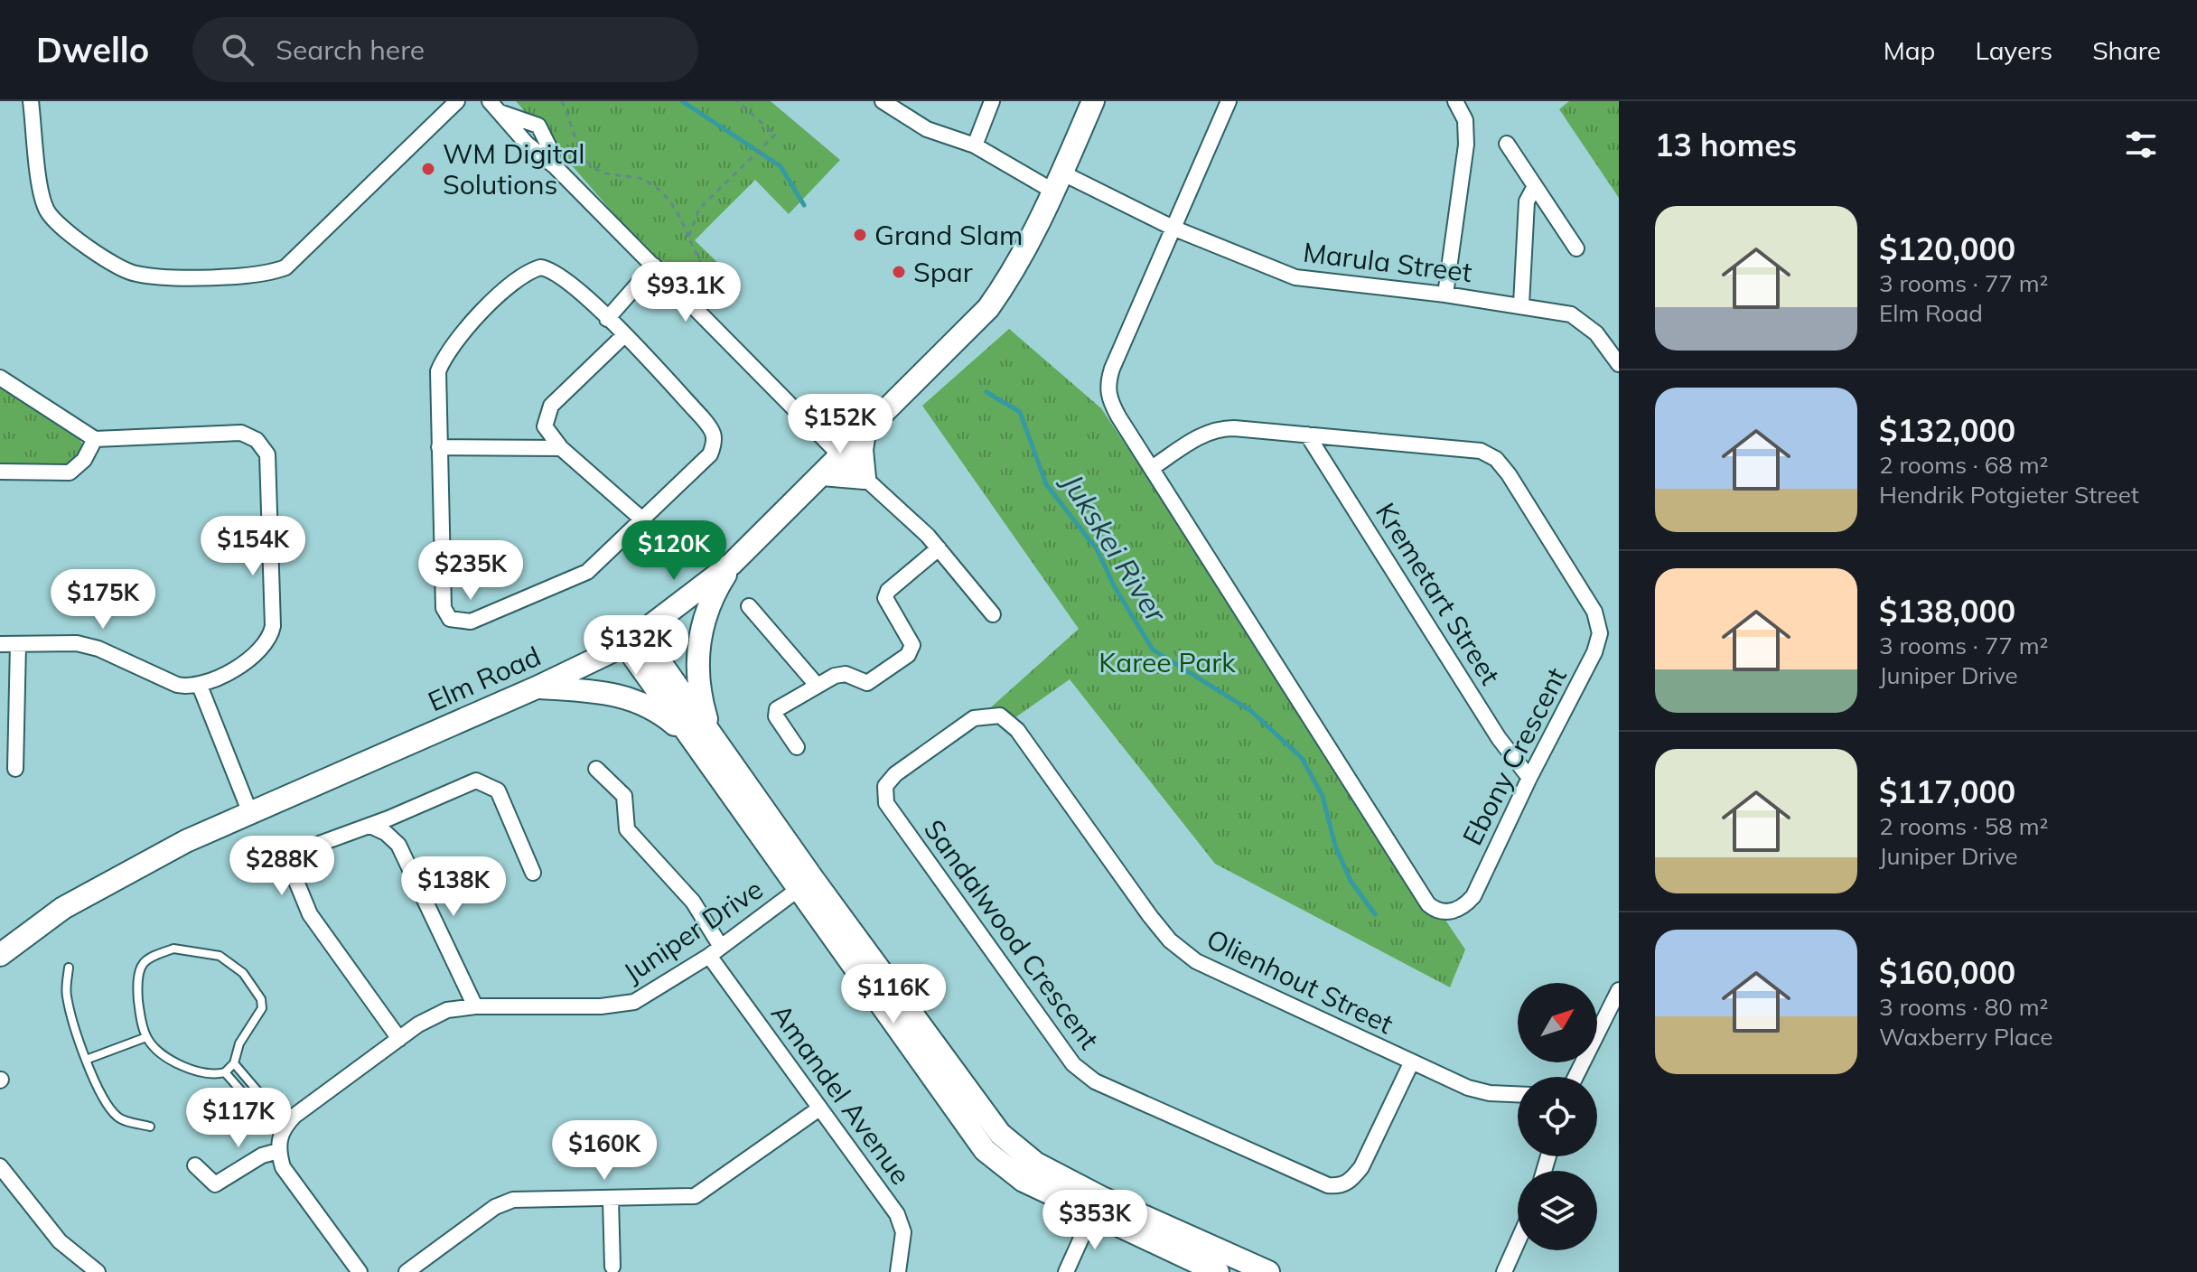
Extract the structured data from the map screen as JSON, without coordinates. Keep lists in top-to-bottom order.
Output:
{
  "streets": {
    "street": [
      "Marula Street",
      "Kremetart Street",
      "Elm Road",
      "Ebony Crescent",
      "Juniper Drive",
      "Sandalwood Crescent",
      "Olienhout Street",
      "Amandel Avenue"
    ]
  },
  "crossings": [
    ["Marula Street", "Elm Road"],
    ["Kremetart Street", "Ebony Crescent"],
    ["Juniper Drive", "Amandel Avenue"],
    ["Sandalwood Crescent", "Olienhout Street"]
  ],
  "water": ["Jukskei River"],
  "parks": ["Karee Park"],
  "places": ["WM Digital Solutions", "Grand Slam", "Spar"],
  "north": "top right",
  "page": {
    "header": "Dwello",
    "search": "Search here",
    "nav": ["Map", "Layers", "Share"],
    "heading": "13 homes",
    "list": [
      {
        "name": "$120,000",
        "note": "3 rooms · 77 m² · Elm Road"
      },
      {
        "name": "$132,000",
        "note": "2 rooms · 68 m² · Hendrik Potgieter Street"
      },
      {
        "name": "$138,000",
        "note": "3 rooms · 77 m² · Juniper Drive"
      },
      {
        "name": "$117,000",
        "note": "2 rooms · 58 m² · Juniper Drive"
      },
      {
        "name": "$160,000",
        "note": "3 rooms · 80 m² · Waxberry Place"
      }
    ],
    "price": [
      "$93.1K",
      "$152K",
      "$154K",
      "$120K",
      "$235K",
      "$175K",
      "$132K",
      "$288K",
      "$138K",
      "$116K",
      "$117K",
      "$160K",
      "$353K"
    ]
  }
}
